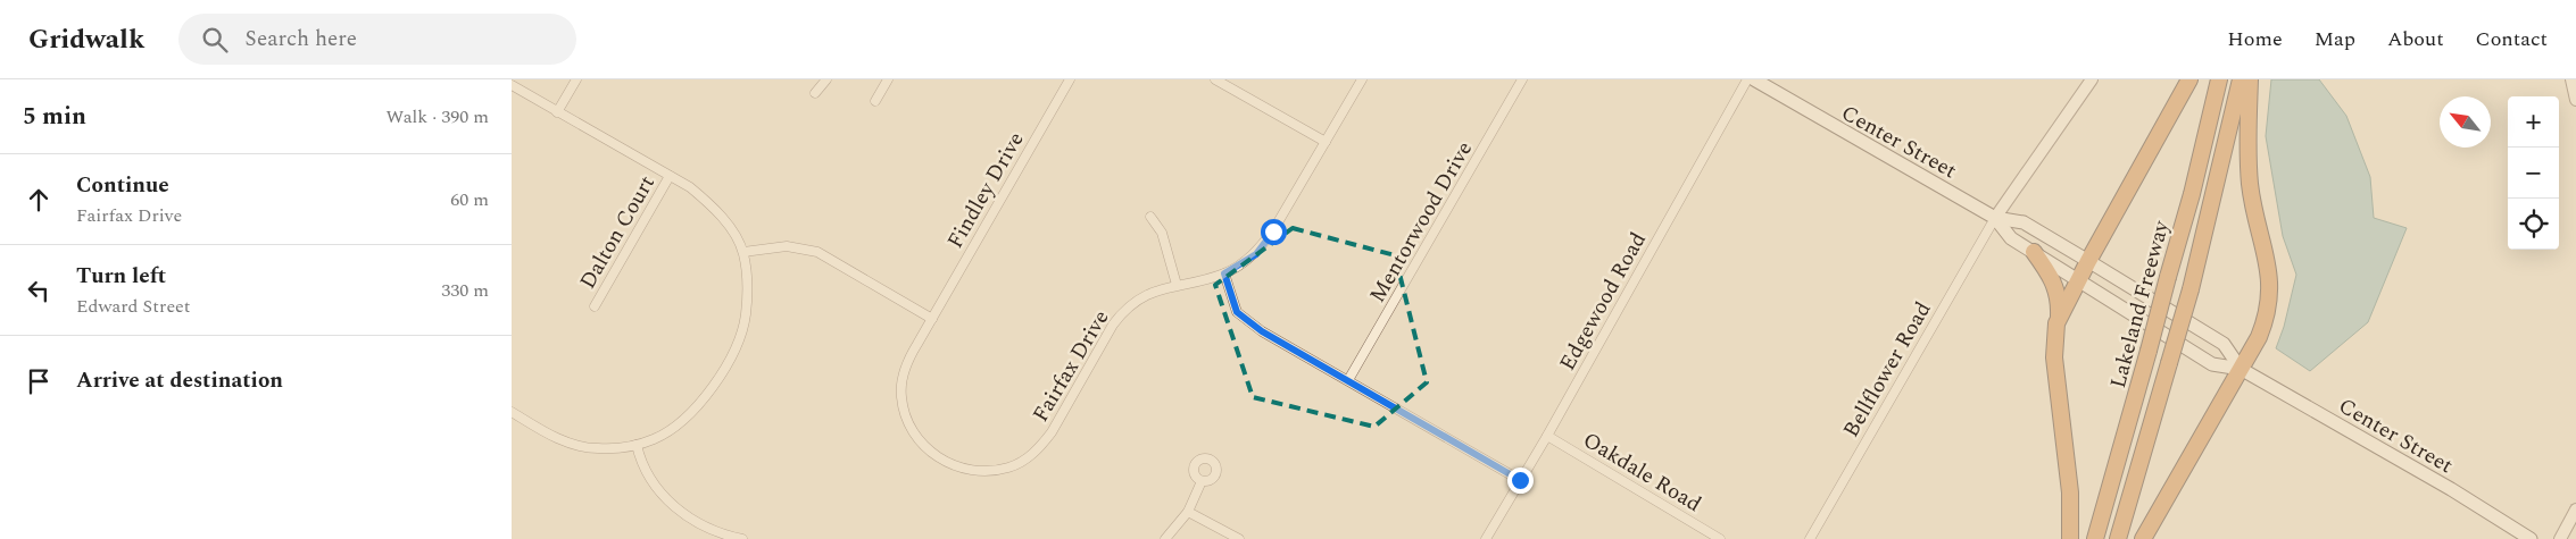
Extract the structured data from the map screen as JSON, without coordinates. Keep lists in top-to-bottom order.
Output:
{
  "streets": {
    "highway": ["Lakeland Freeway"],
    "main road": ["Center Street"],
    "street": [
      "Findley Drive",
      "Mentorwood Drive",
      "Dalton Court",
      "Edgewood Road",
      "Fairfax Drive",
      "Bellflower Road",
      "Oakdale Road"
    ]
  },
  "crossings": [
    ["Center Street", "Bellflower Road"],
    ["Findley Drive", "Fairfax Drive"],
    ["Edgewood Road", "Oakdale Road"]
  ],
  "north": "top left",
  "page": {
    "header": "Gridwalk",
    "search": "Search here",
    "nav": [
      "Home",
      "Map",
      "About",
      "Contact"
    ],
    "heading": ["5 min", "Walk · 390 m"],
    "map_buttons": ["+", "−"],
    "list": [
      ["Continue", "Fairfax Drive", "60 m"],
      ["Turn left", "Edward Street", "330 m"],
      "Arrive at destination"
    ]
  }
}
